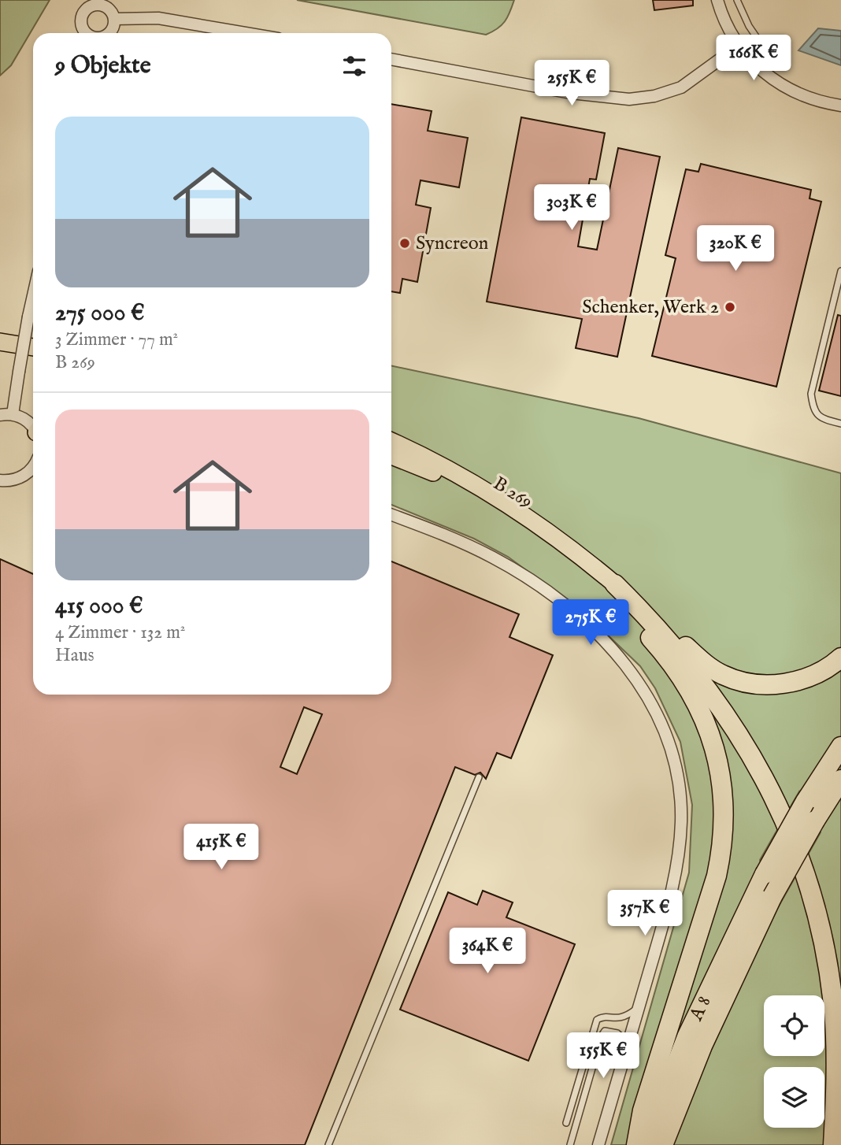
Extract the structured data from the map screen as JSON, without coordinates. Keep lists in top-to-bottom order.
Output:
{
  "streets": {
    "highway": ["A 8"],
    "main road": ["B 269"]
  },
  "places": ["Syncreon", "Schenker, Werk 2"],
  "page": {
    "heading": "9 Objekte",
    "price": [
      "166K €",
      "255K €",
      "303K €",
      "320K €",
      "275K €",
      "415K €",
      "357K €",
      "364K €",
      "155K €"
    ],
    "list": [
      {
        "name": "275 000 €",
        "note": "3 Zimmer · 77 m² · B 269"
      },
      {
        "name": "415 000 €",
        "note": "4 Zimmer · 132 m² · Haus"
      }
    ]
  }
}
